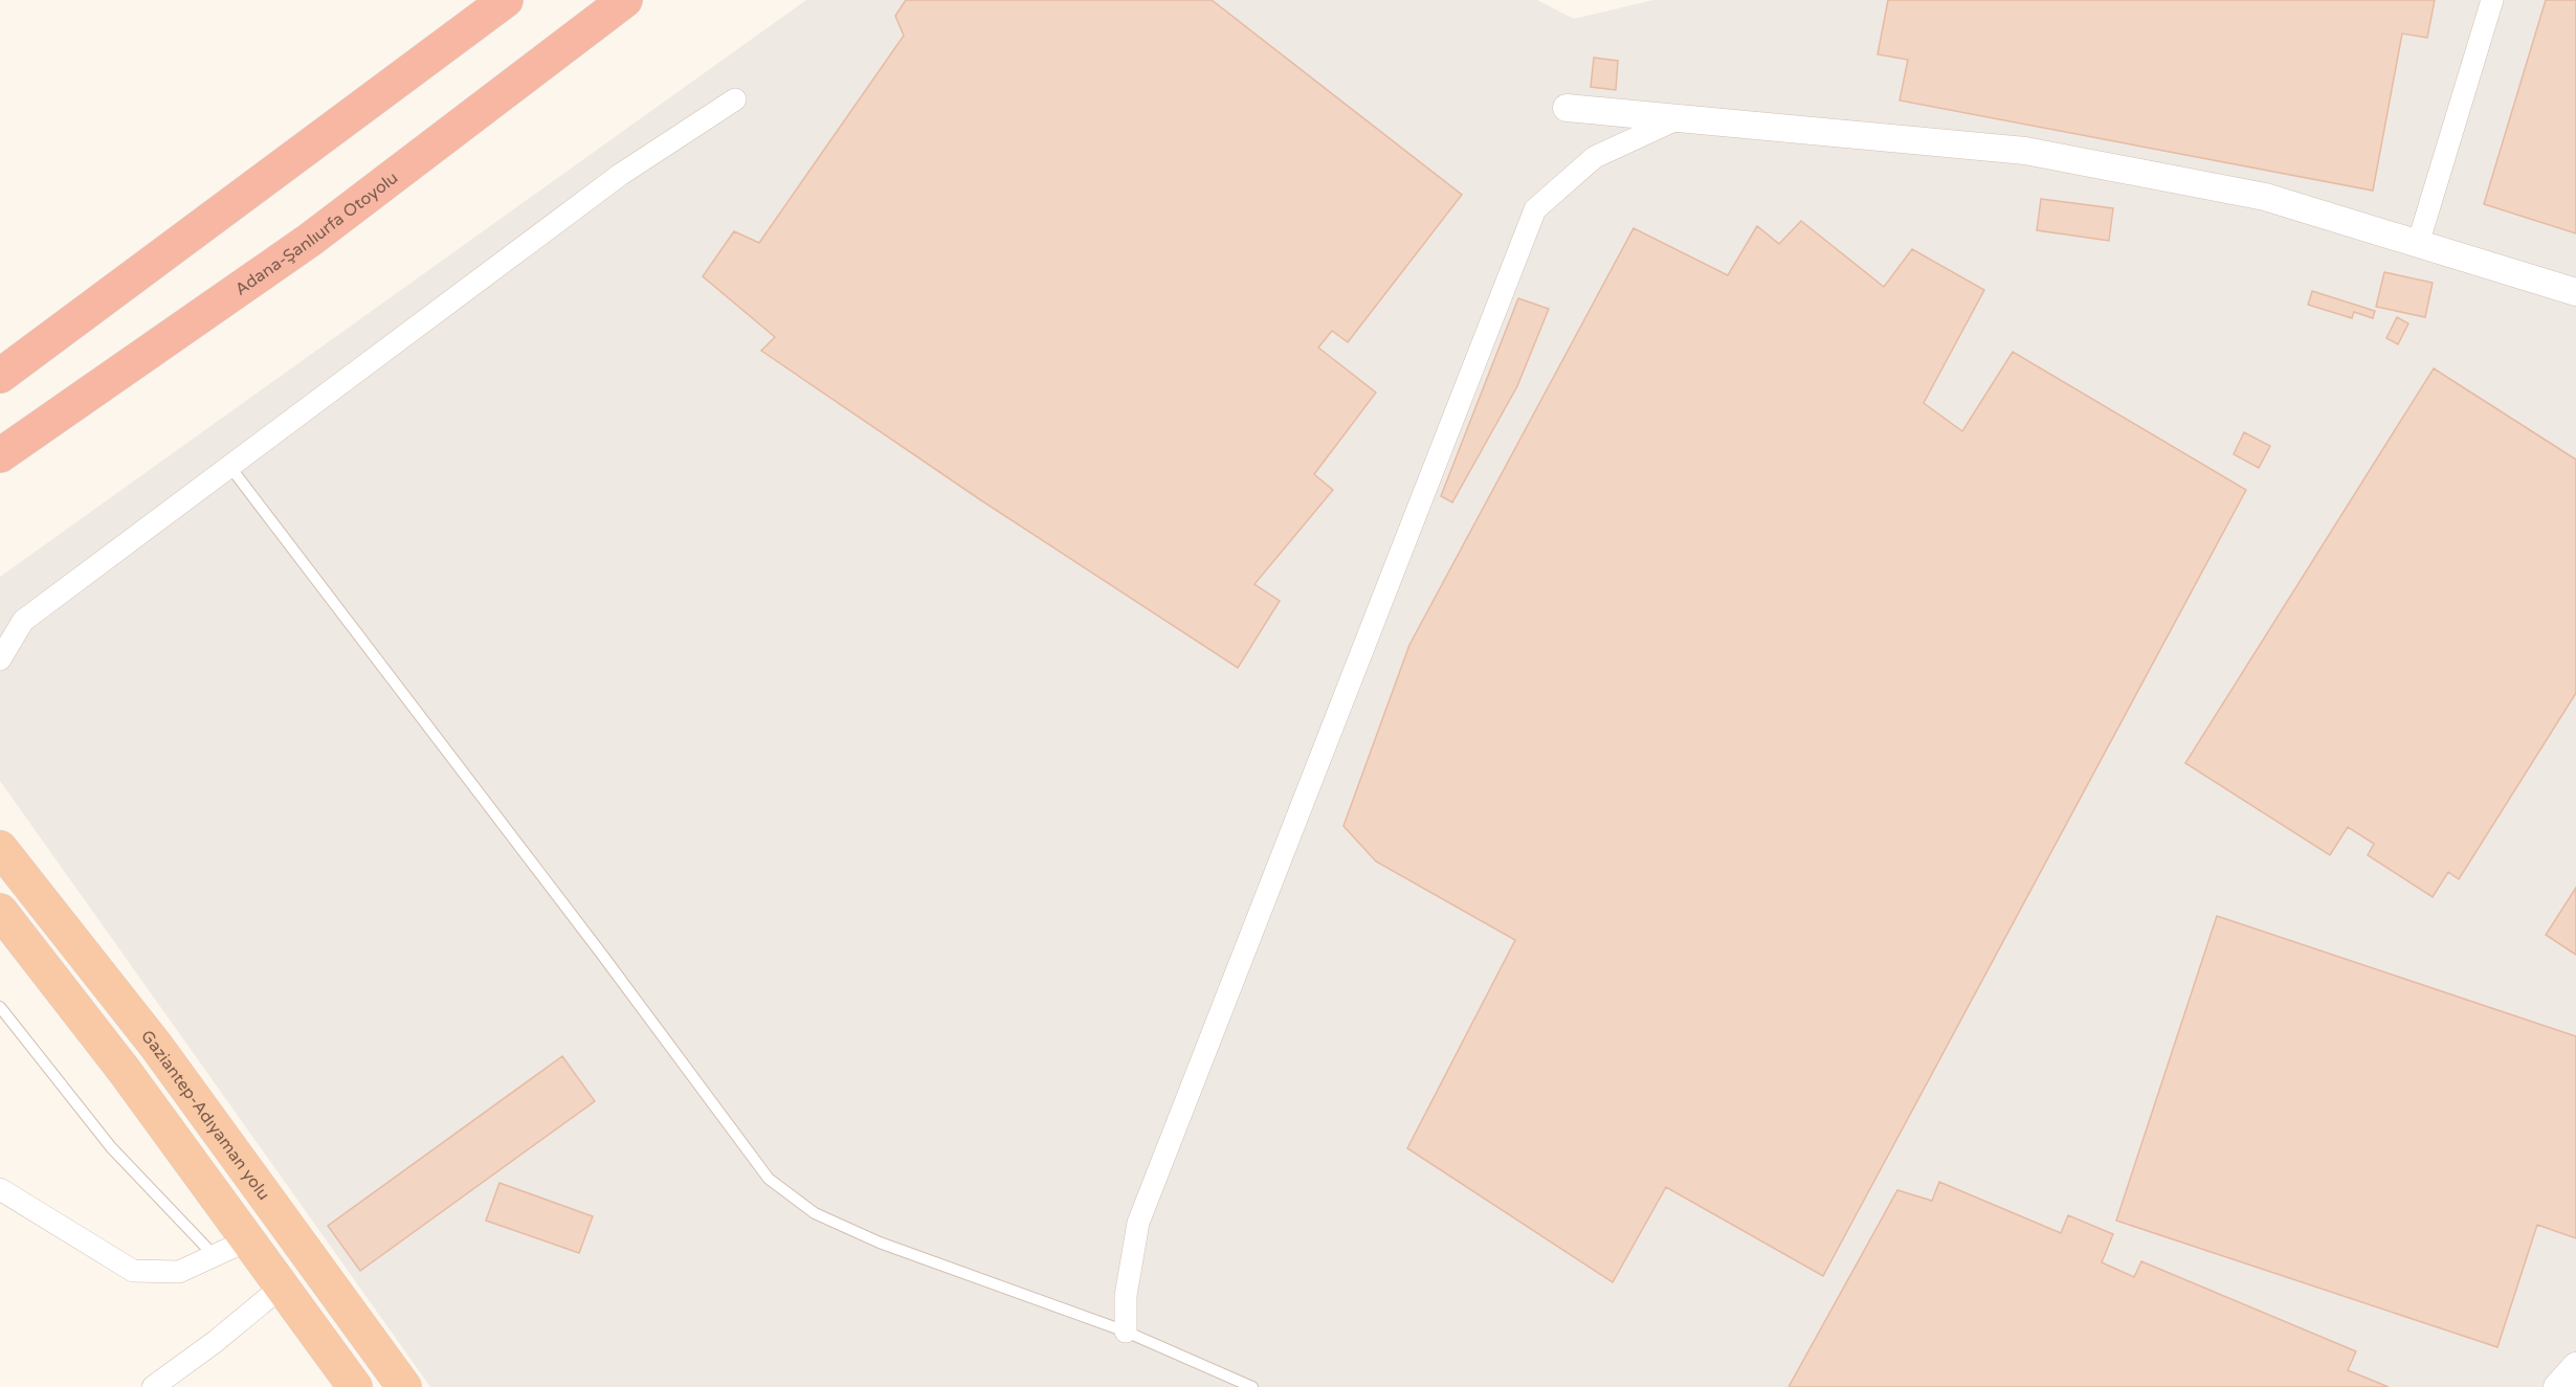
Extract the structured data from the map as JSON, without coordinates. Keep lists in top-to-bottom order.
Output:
{
  "streets": {
    "highway": ["Adana-Şanlıurfa Otoyolu", "Gaziantep-Adıyaman yolu"]
  }
}
